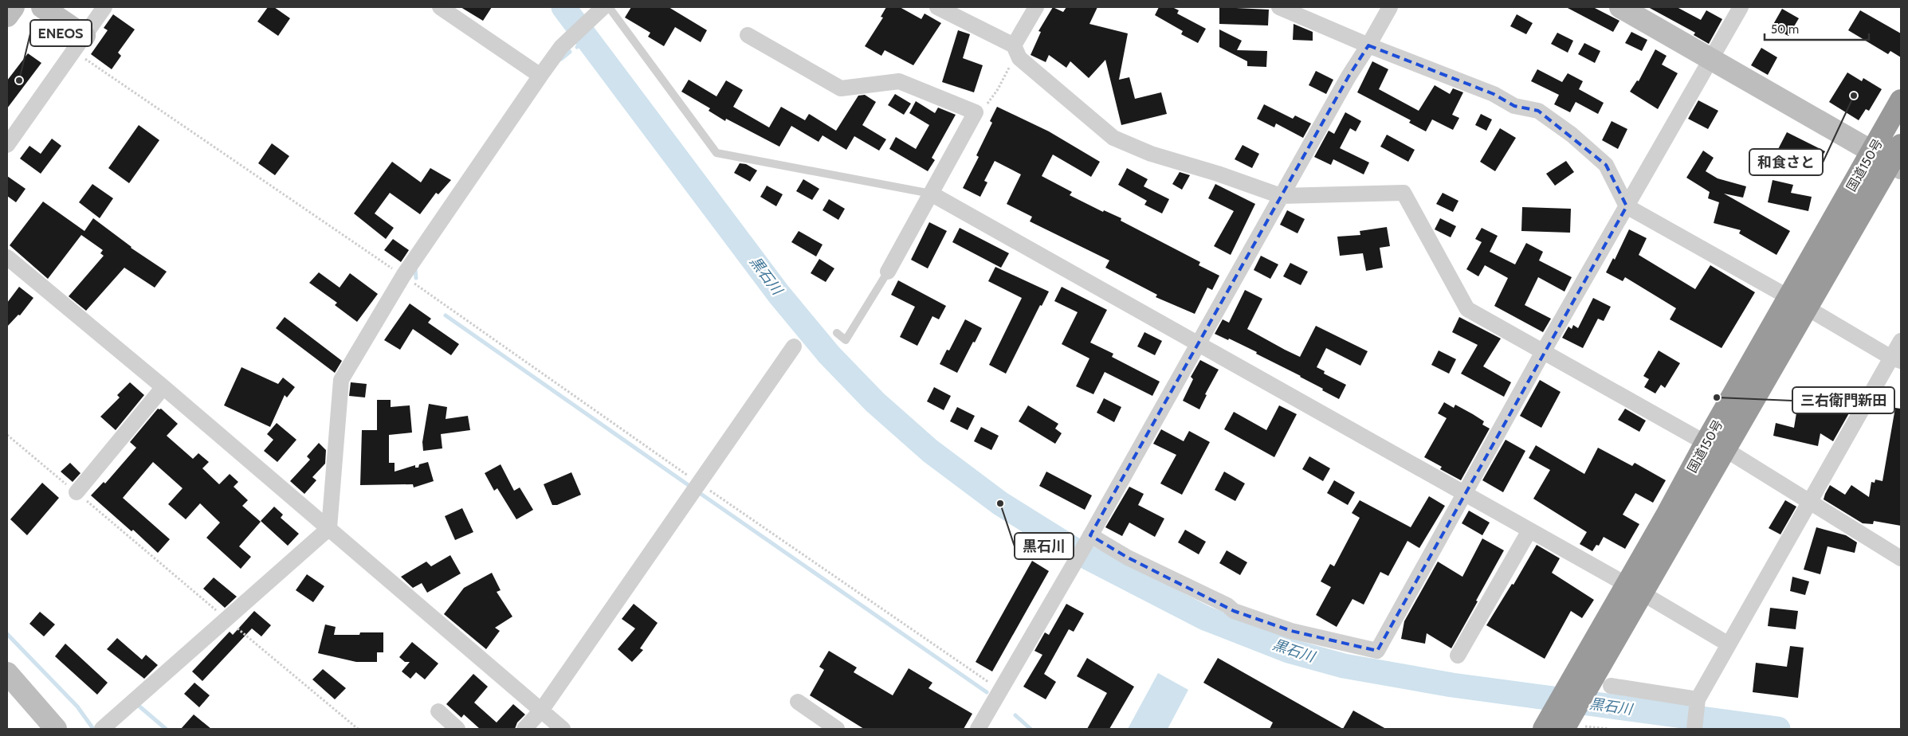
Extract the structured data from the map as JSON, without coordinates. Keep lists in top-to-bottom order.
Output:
{
  "streets": {
    "highway": ["国道150号"]
  },
  "water": ["黒石川"],
  "places": [
    "ENEOS",
    "和食さと",
    "三右衛門新田",
    "黒石川"
  ],
  "scale_bar": "50 m"
}
